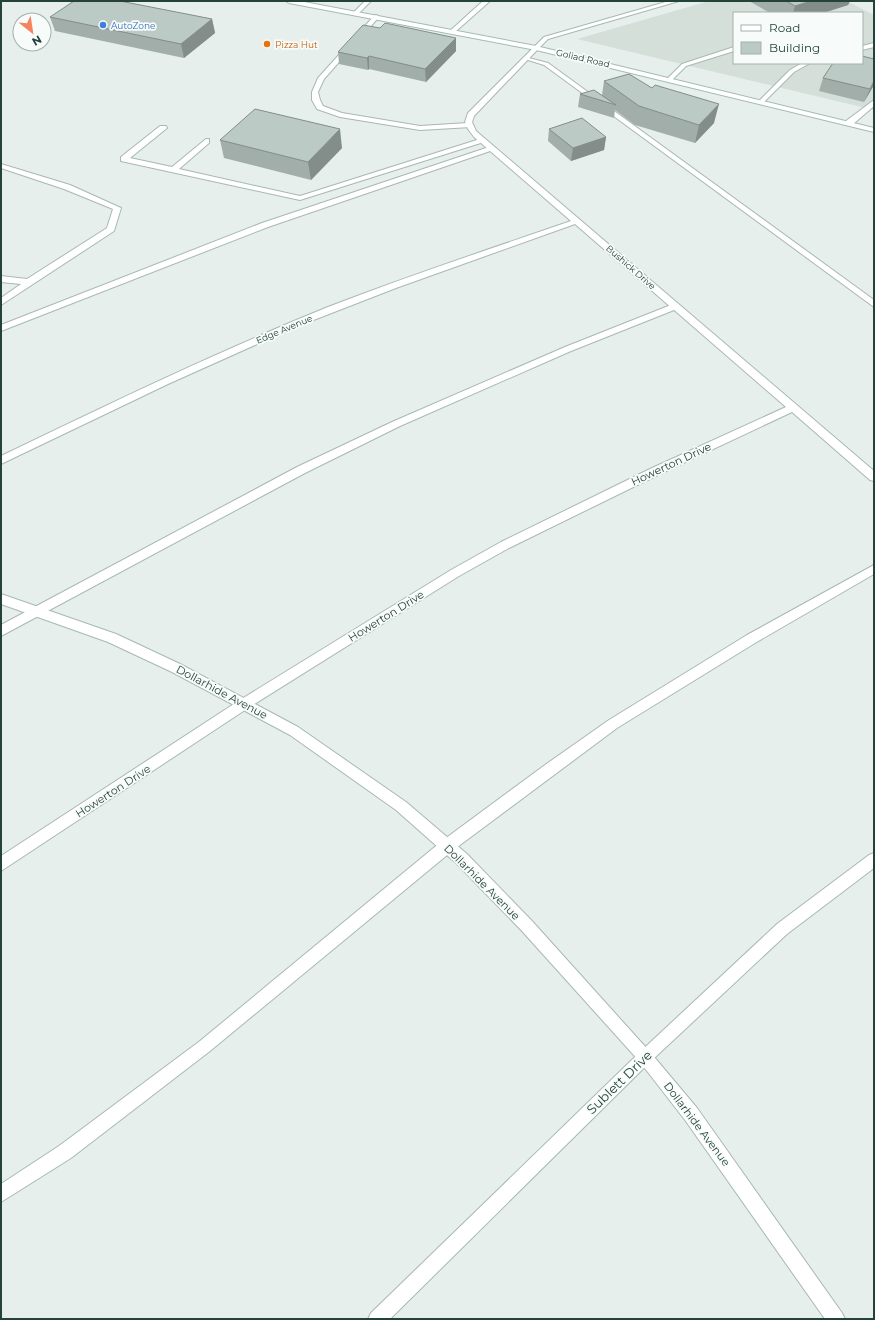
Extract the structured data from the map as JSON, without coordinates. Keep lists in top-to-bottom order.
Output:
{
  "streets": {
    "street": [
      "Goliad Road",
      "Bushick Drive",
      "Edge Avenue",
      "Howerton Drive",
      "Dollarhide Avenue",
      "Sublett Drive"
    ]
  },
  "crossings": [
    ["Bushick Drive", "Edge Avenue"],
    ["Bushick Drive", "Howerton Drive"],
    ["Howerton Drive", "Dollarhide Avenue"],
    ["Dollarhide Avenue", "Sublett Drive"]
  ],
  "places": ["AutoZone", "Pizza Hut"],
  "legend": ["Road", "Building"],
  "north": "bottom right"
}
